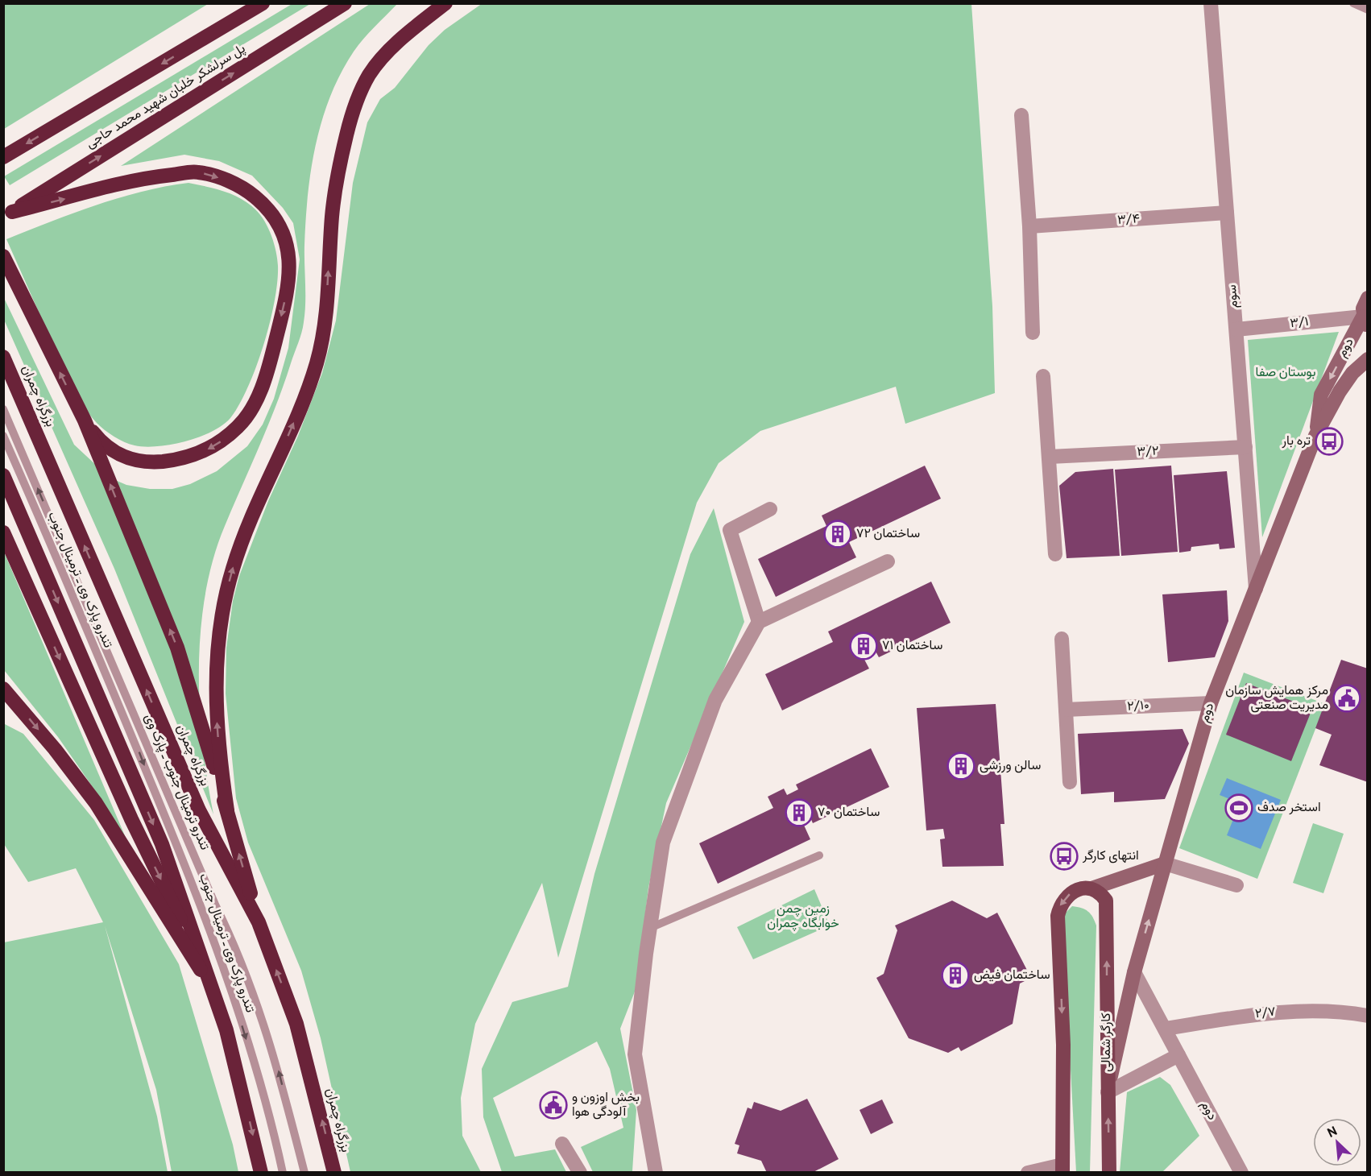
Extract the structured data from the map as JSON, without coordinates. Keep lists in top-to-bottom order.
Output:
{
  "streets": {
    "highway": ["پل سرلشکر خلبان شهید محمد حاجی", "بزرگراه چمران"],
    "main road": ["دوم", "کارگر شمالی"],
    "street": [
      "۳/۴",
      "سوم",
      "۳/۱",
      "۳/۲",
      "۲/۱۰",
      "۲/۷"
    ],
    "lane": ["تندرو پارک وی ـ ترمینال جنوب", "تندرو ترمینال جنوب ـ پارک وی"]
  },
  "crossings": [
    ["۳/۴", "سوم"],
    ["سوم", "۳/۱"],
    ["سوم", "دوم"],
    ["سوم", "۳/۲"],
    ["۳/۱", "دوم"],
    ["دوم", "۲/۱۰"],
    ["دوم", "۲/۷"],
    ["دوم", "کارگر شمالی"]
  ],
  "one_way": ["تندرو پارک وی ـ ترمینال جنوب", "تندرو ترمینال جنوب ـ پارک وی"],
  "parks": ["بوستان صفا", "زمین چمن خوابگاه چمران"],
  "places": {
    "bus stop": ["تره بار", "انتهای کارگر"],
    "building": [
      "ساختمان ۷۲",
      "ساختمان ۷۱",
      "سالن ورزشی",
      "ساختمان ۷۰",
      "ساختمان فیض"
    ],
    "public building": ["مرکز همایش سازمان مدیریت صنعتی", "بخش اوزون و آلودگی هوا"],
    "sports": ["استخر صدف"]
  },
  "north": "top left"
}
